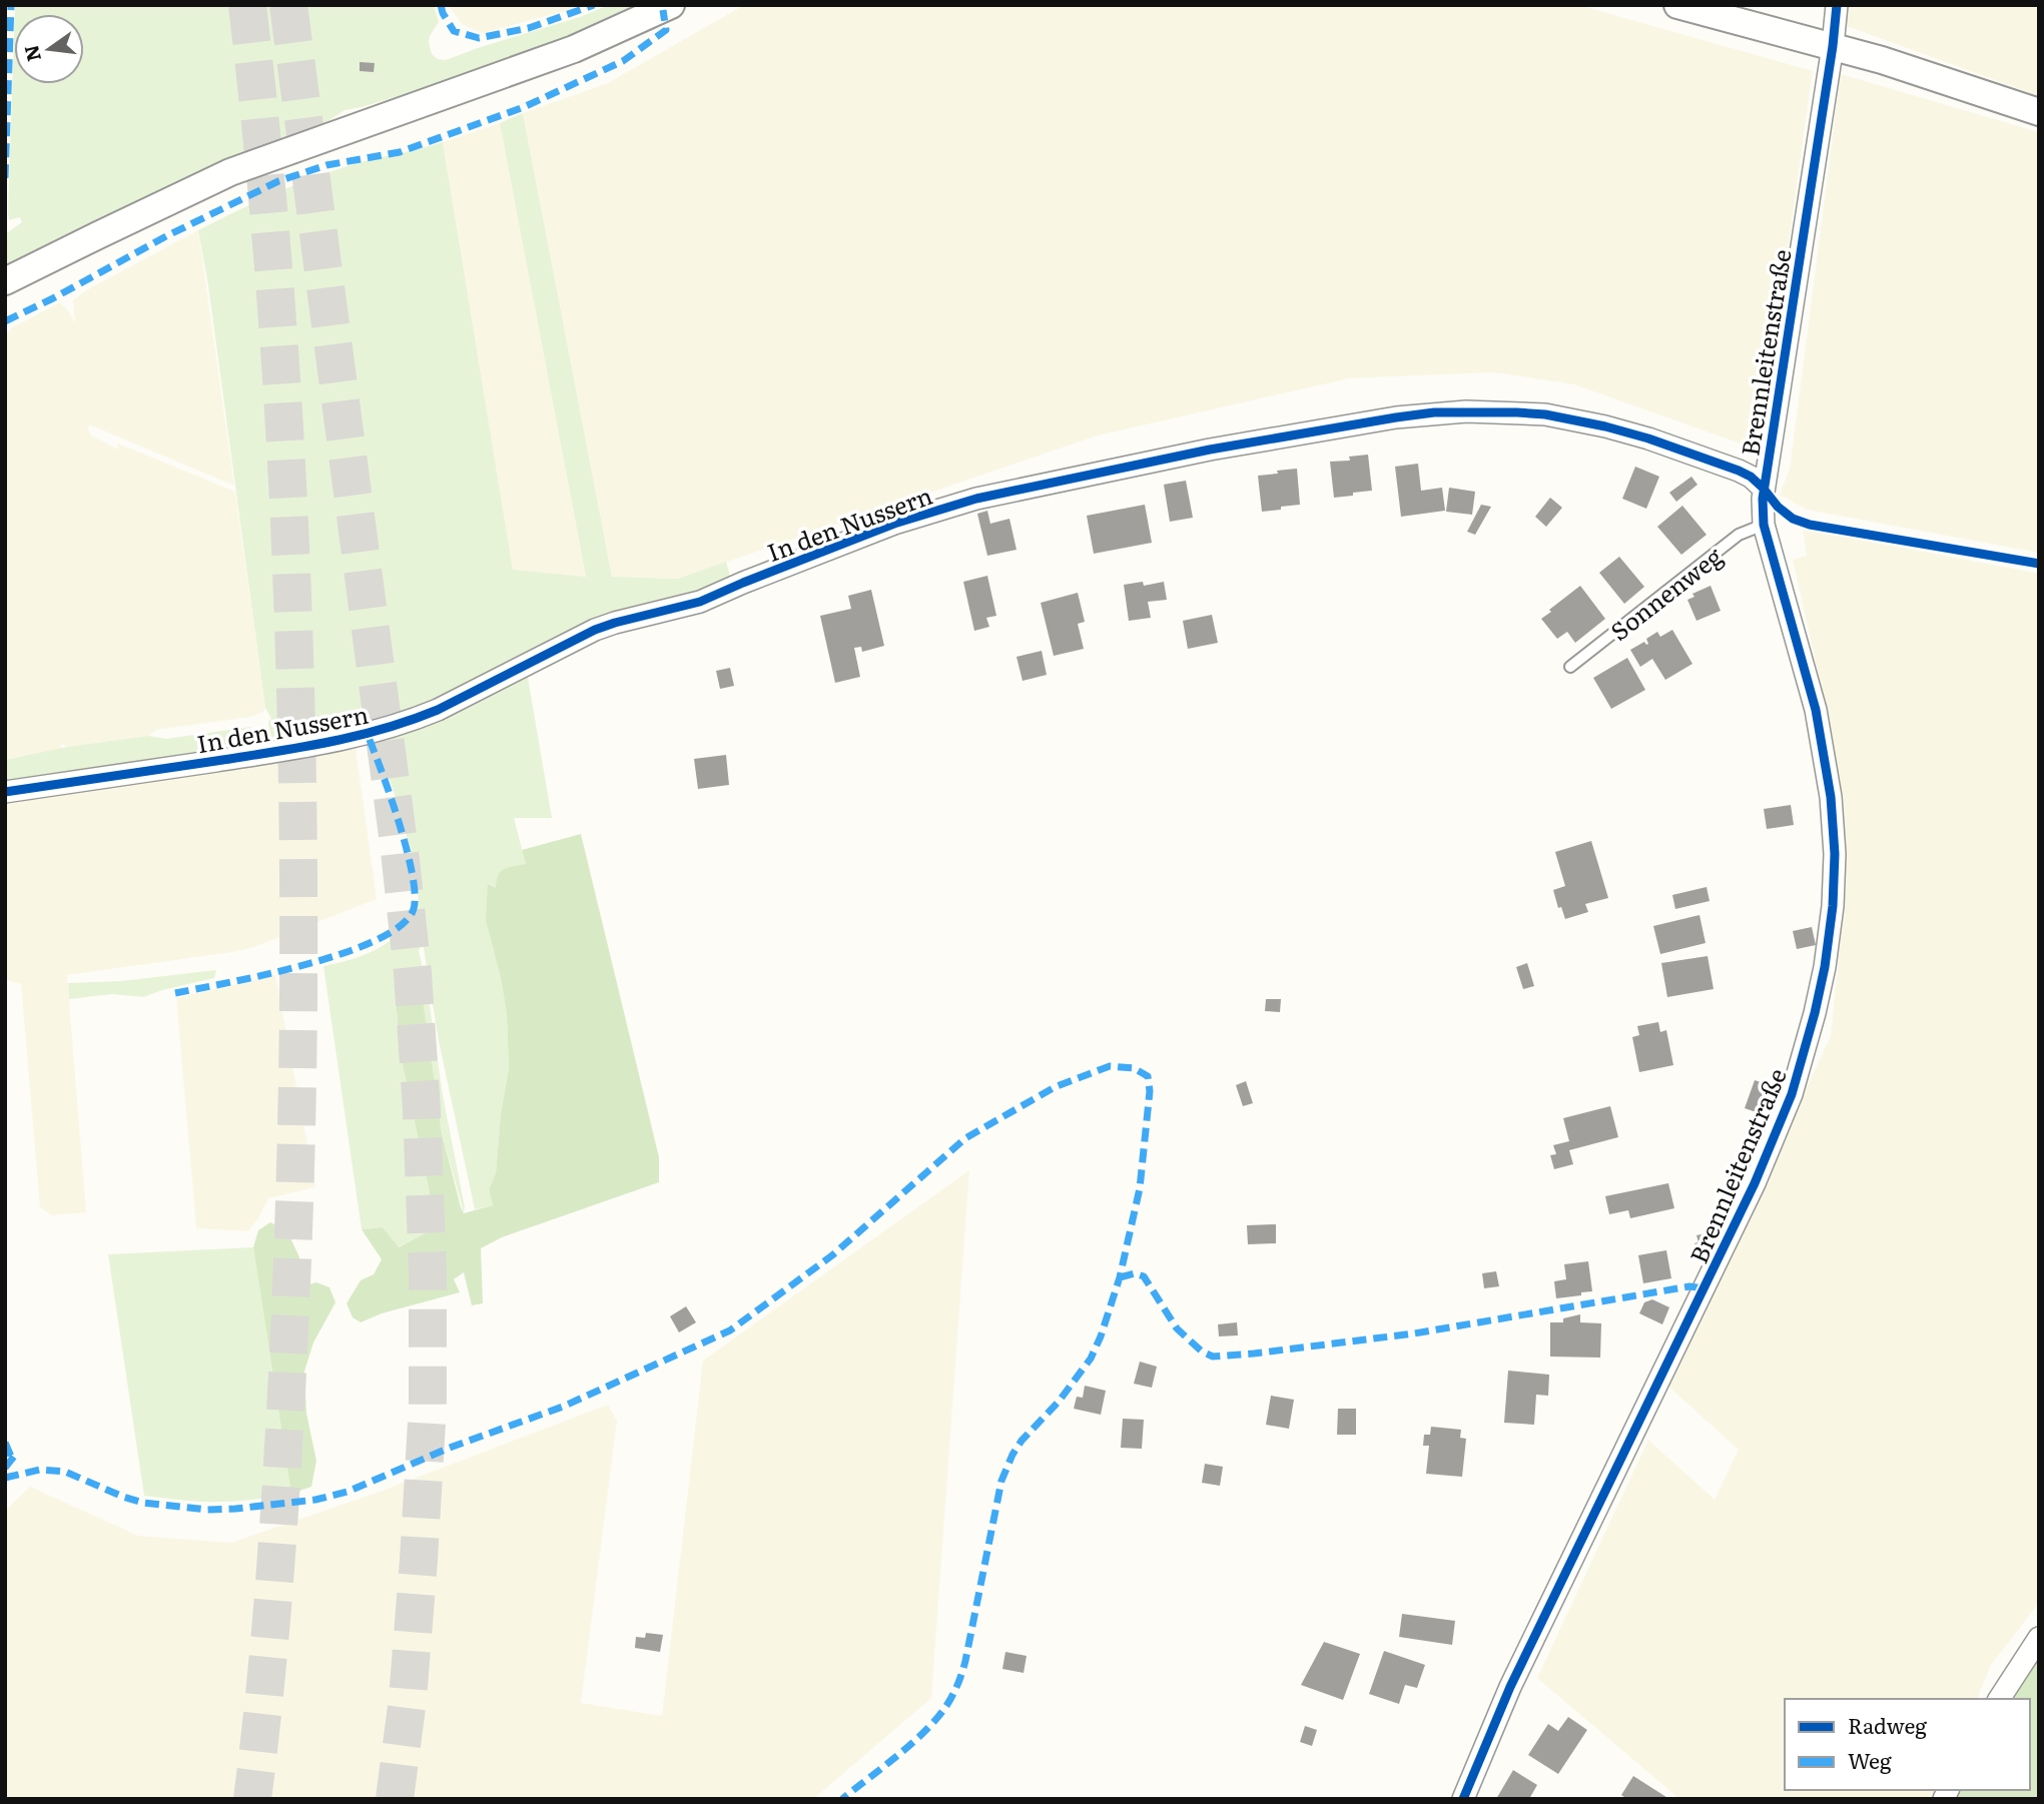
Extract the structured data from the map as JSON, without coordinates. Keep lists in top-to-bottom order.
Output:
{
  "streets": {
    "street": ["Brennleitenstraße", "In den Nussern"],
    "lane": ["Sonnenweg"]
  },
  "crossings": [
    ["Brennleitenstraße", "In den Nussern"],
    ["Brennleitenstraße", "Sonnenweg"]
  ],
  "legend": ["Radweg", "Weg"],
  "north": "left"
}
